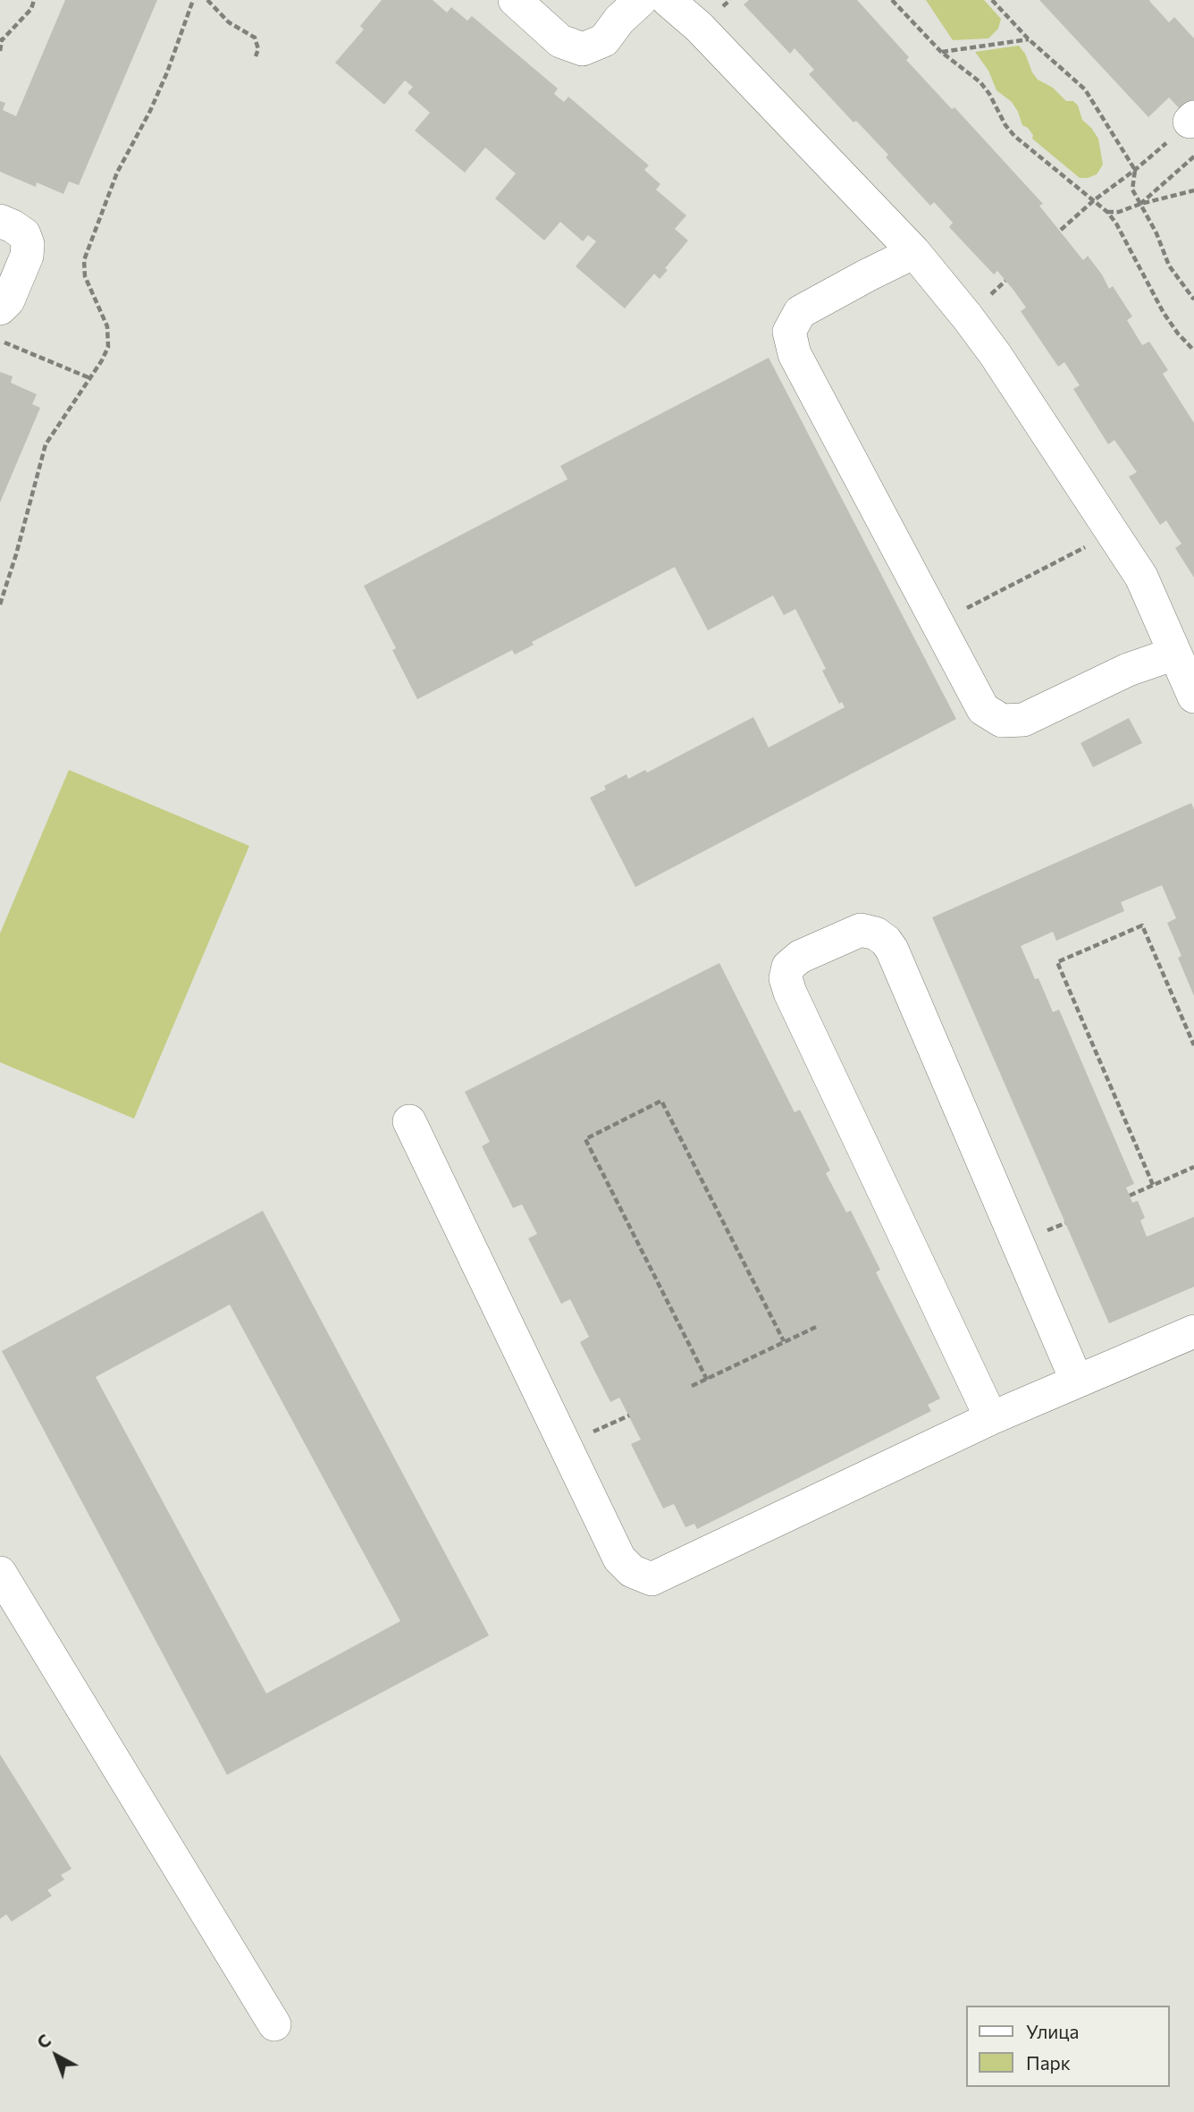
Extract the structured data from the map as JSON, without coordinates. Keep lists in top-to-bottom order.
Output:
{
  "legend": ["Улица", "Парк"],
  "north": "top left"
}
